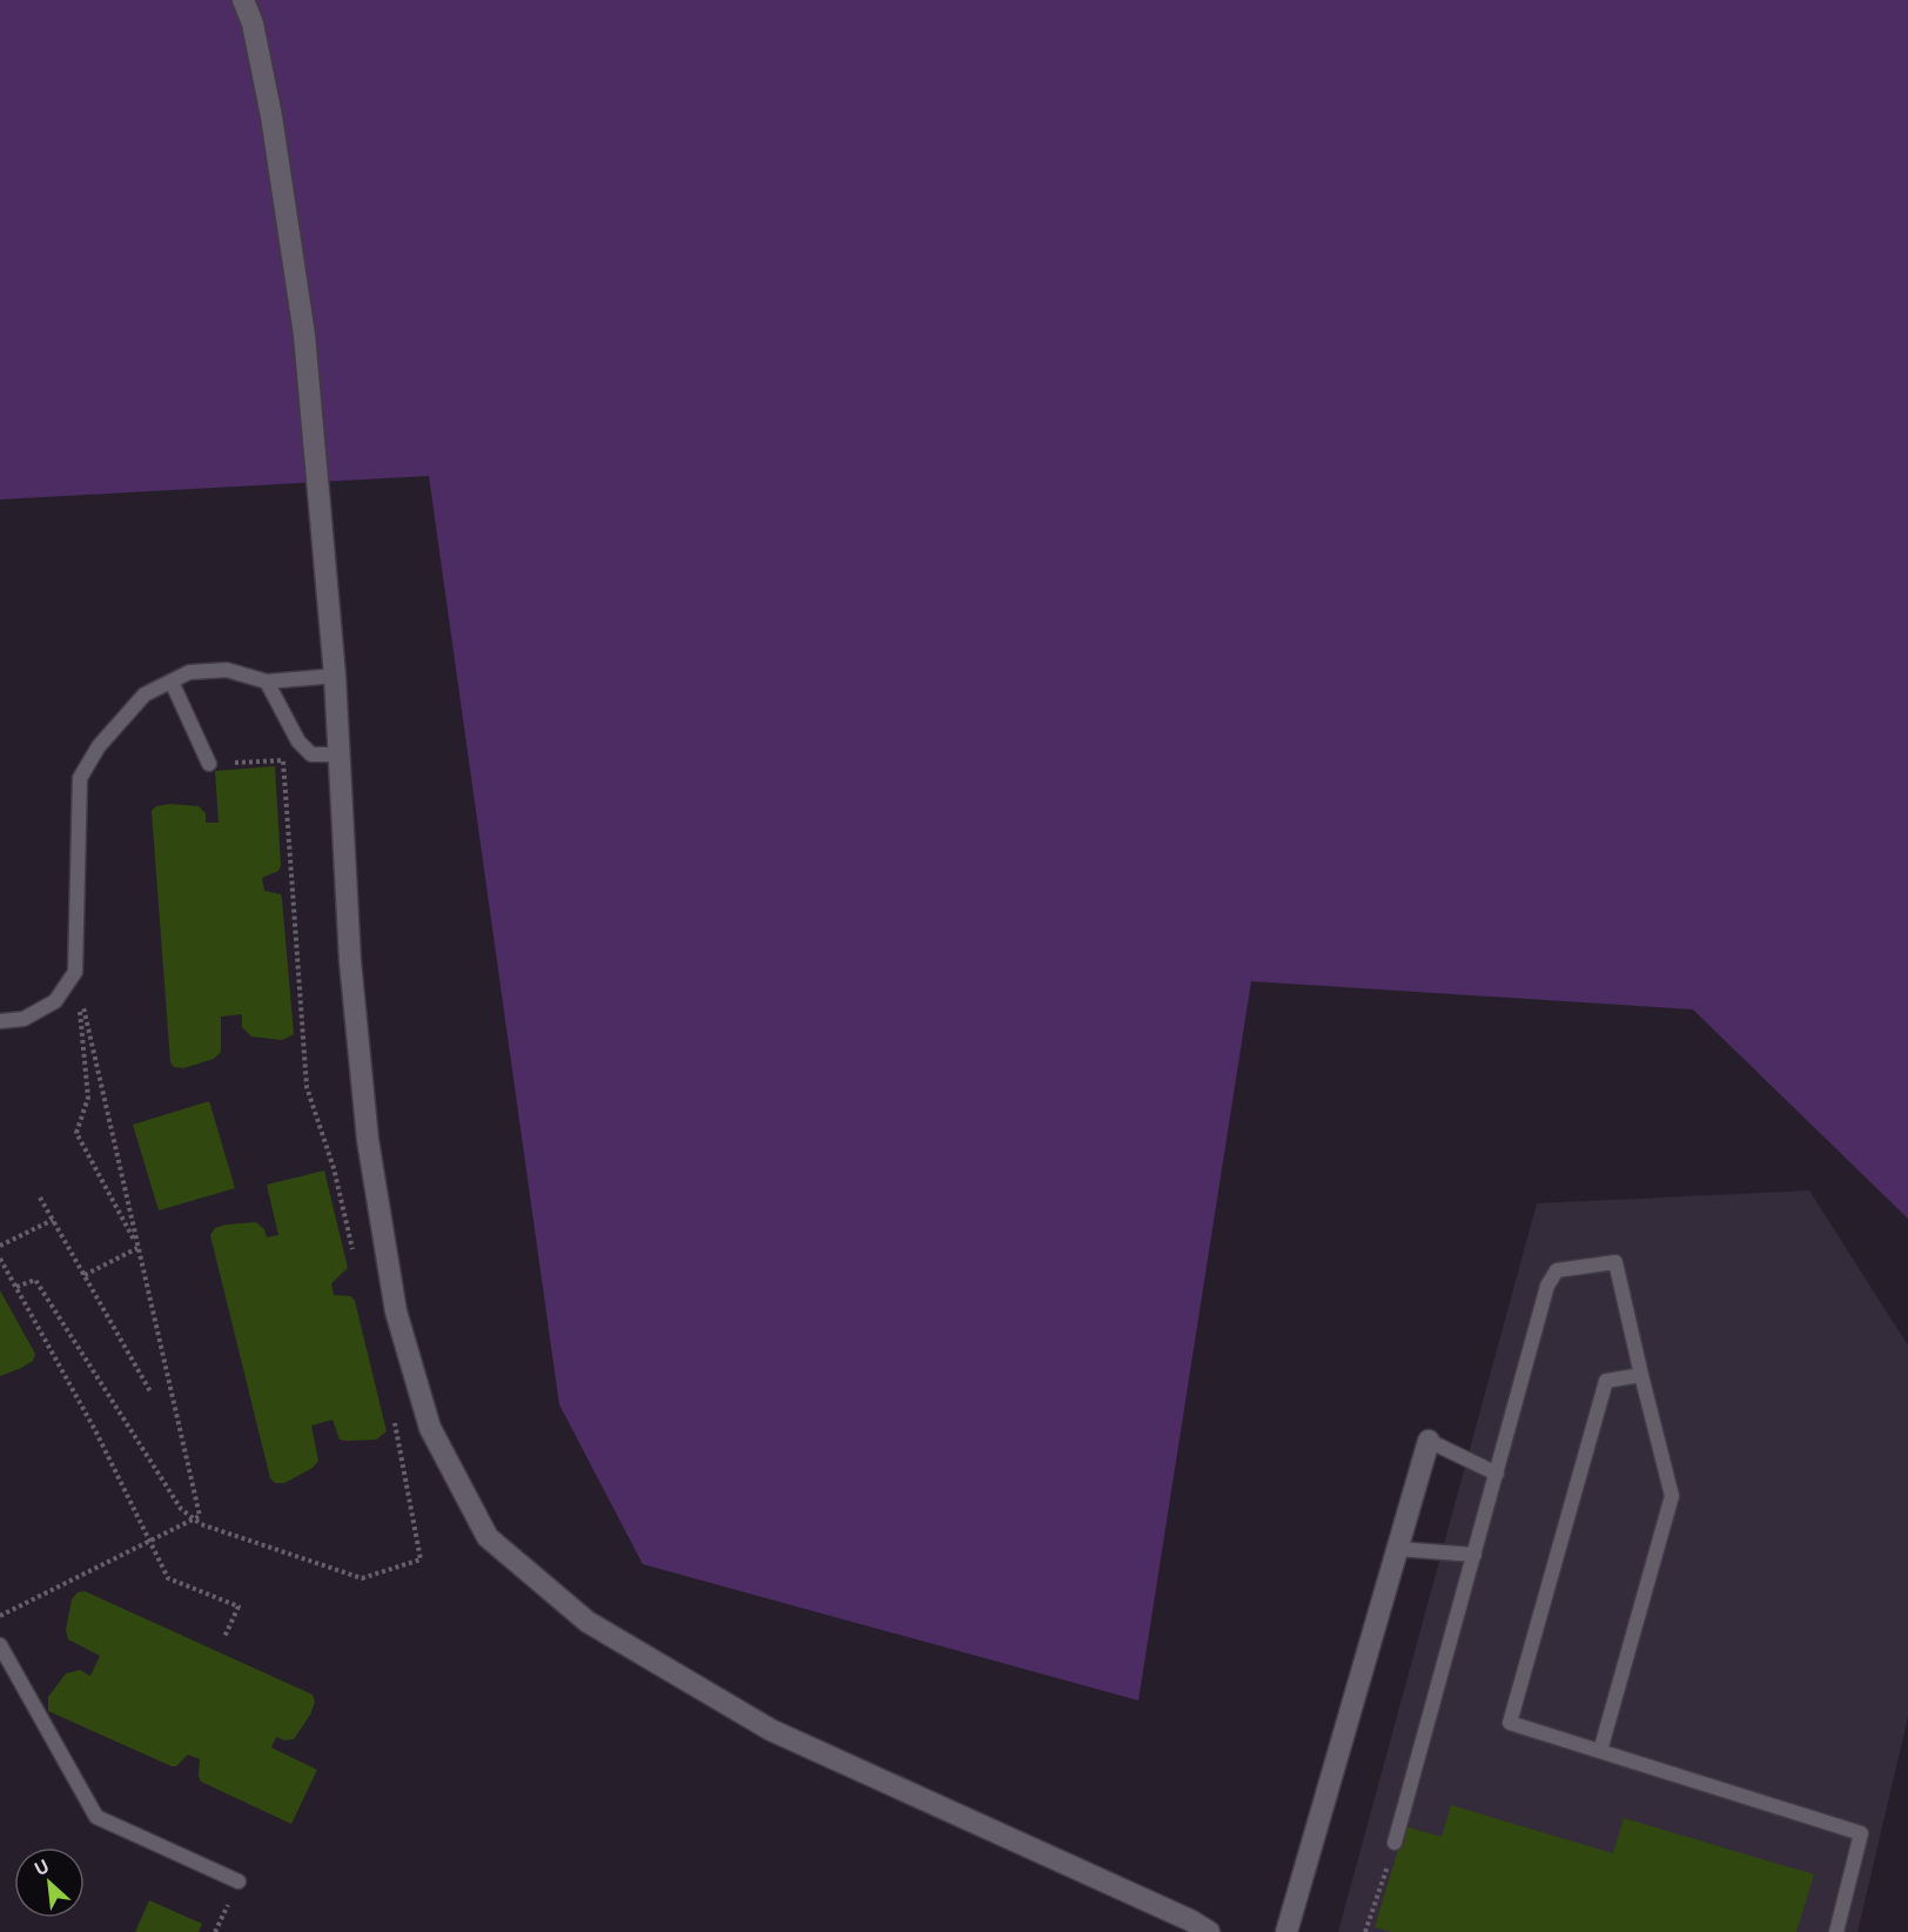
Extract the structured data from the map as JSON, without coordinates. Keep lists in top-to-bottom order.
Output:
{
  "north": "top left"
}
